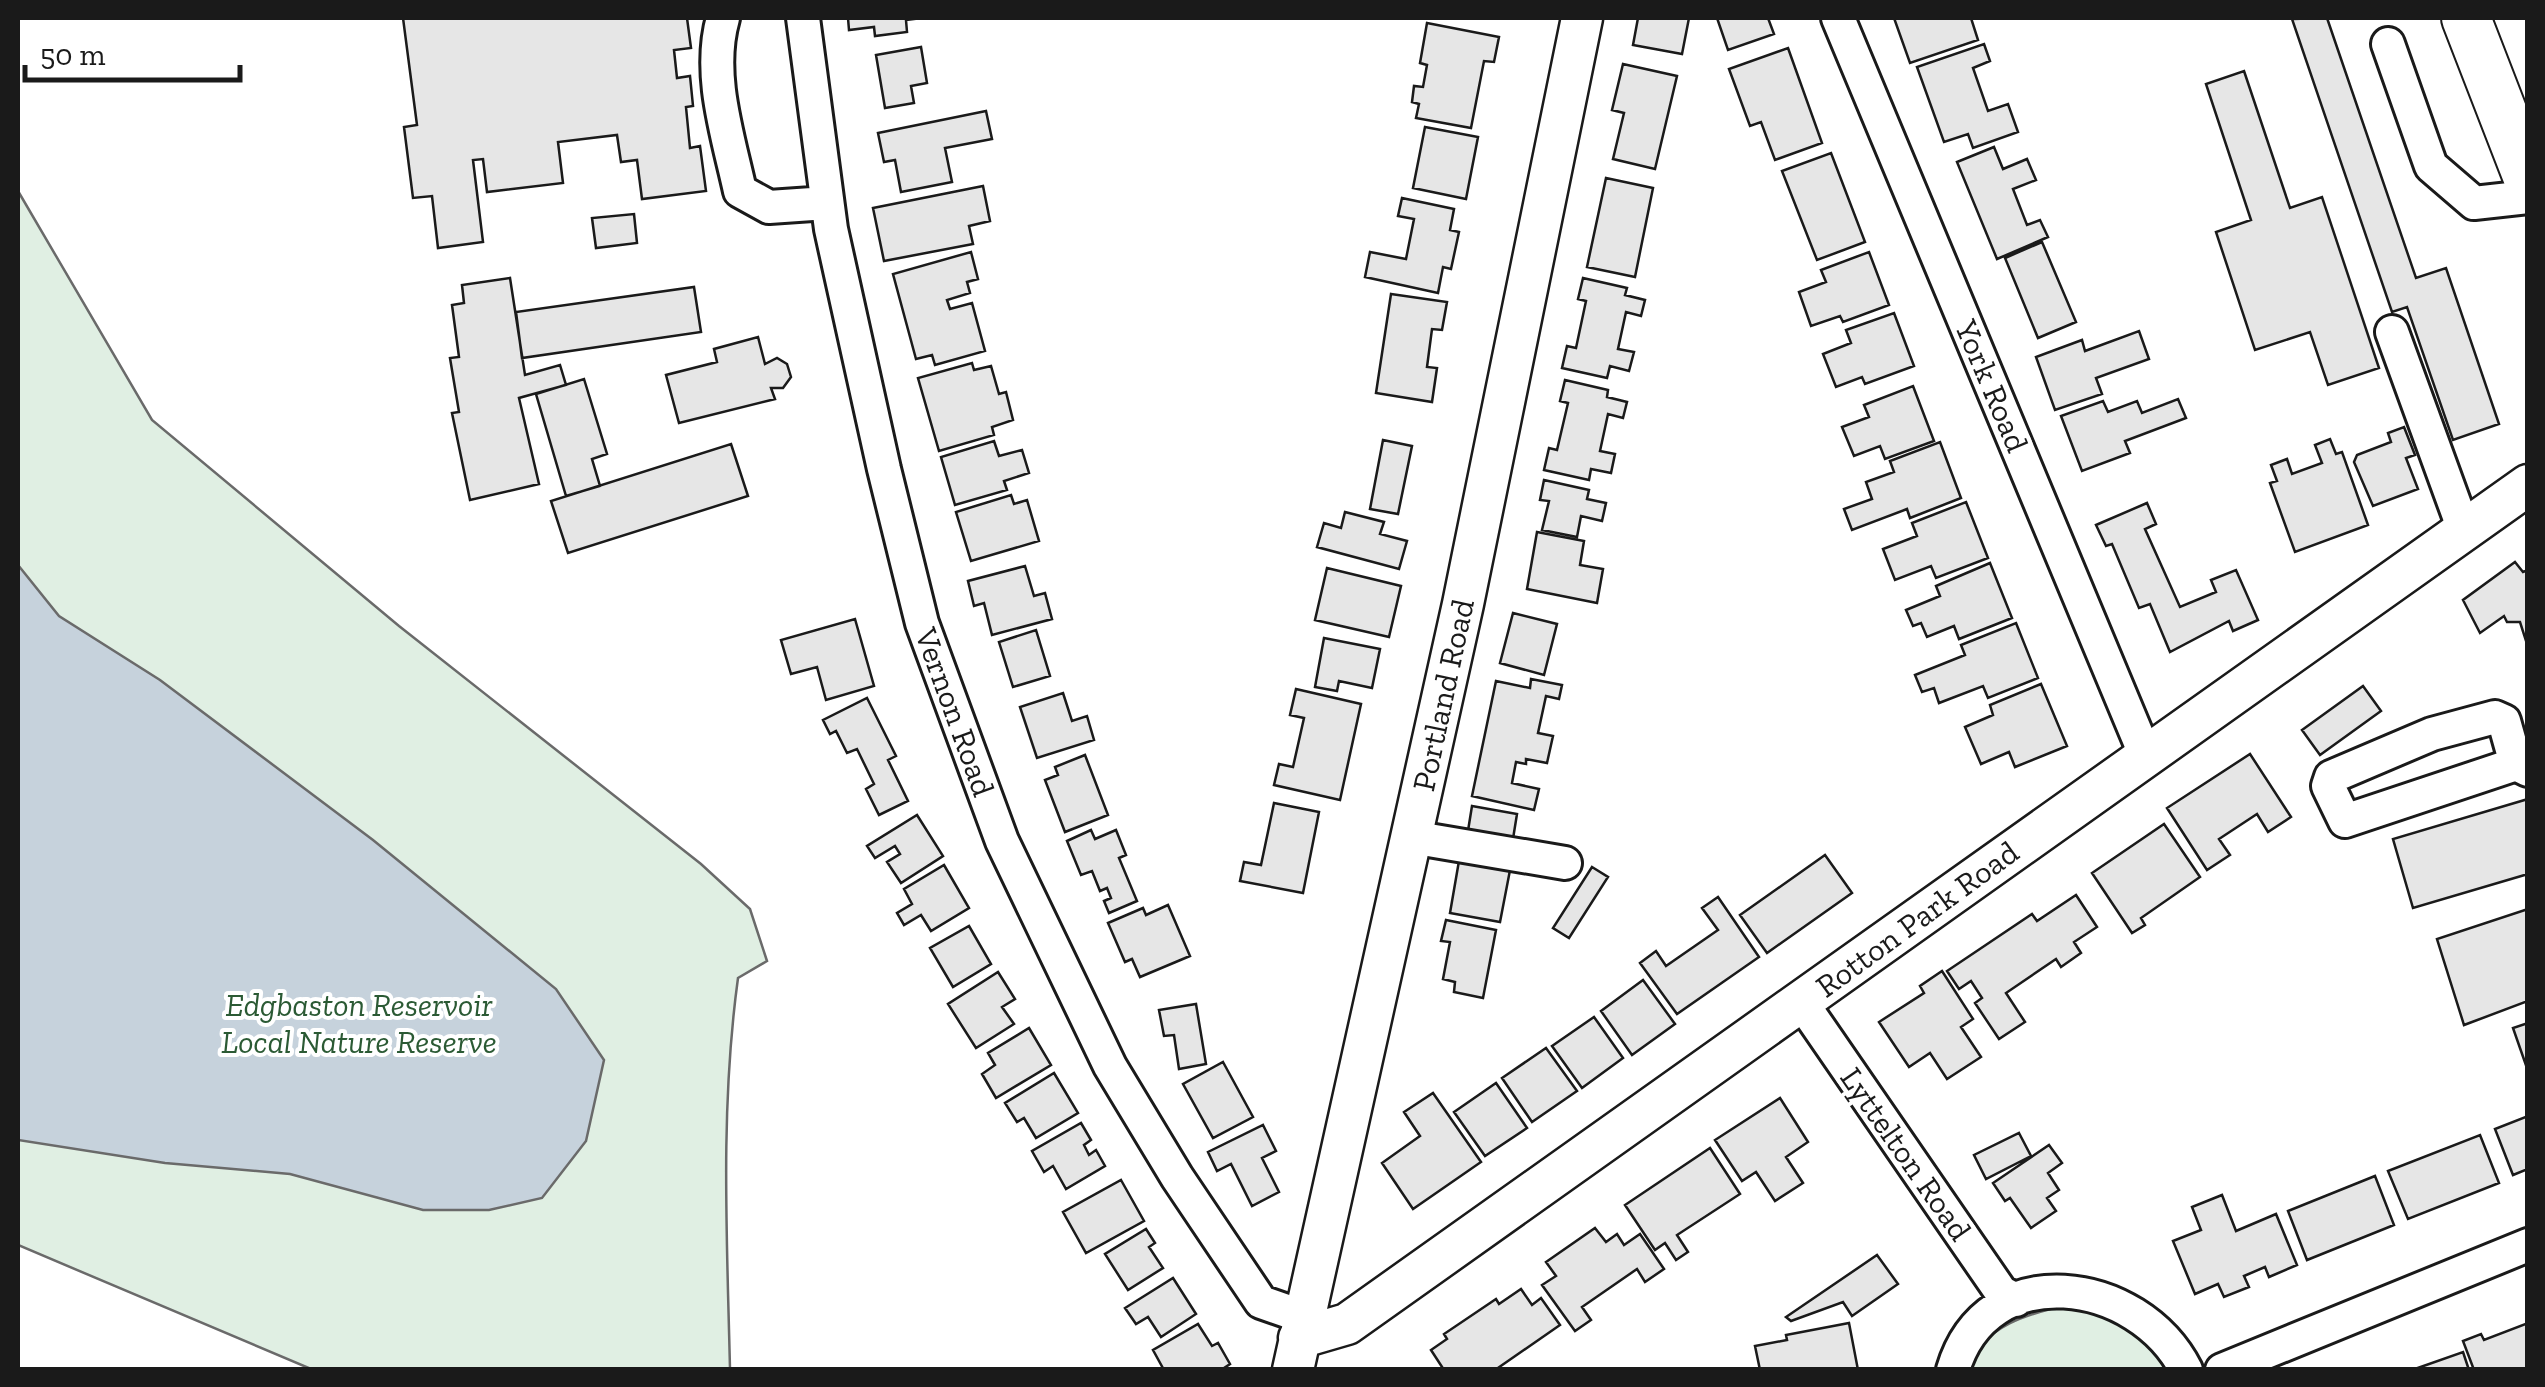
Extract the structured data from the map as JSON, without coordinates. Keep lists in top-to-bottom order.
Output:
{
  "streets": {
    "main road": ["Portland Road", "Rotton Park Road"],
    "street": ["York Road", "Vernon Road", "Lyttelton Road"]
  },
  "crossings": [
    ["York Road", "Rotton Park Road"],
    ["Portland Road", "Vernon Road"],
    ["Portland Road", "Rotton Park Road"],
    ["Vernon Road", "Rotton Park Road"],
    ["Rotton Park Road", "Lyttelton Road"]
  ],
  "parks": ["Edgbaston Reservoir Local Nature Reserve"],
  "scale_bar": "50 m"
}
